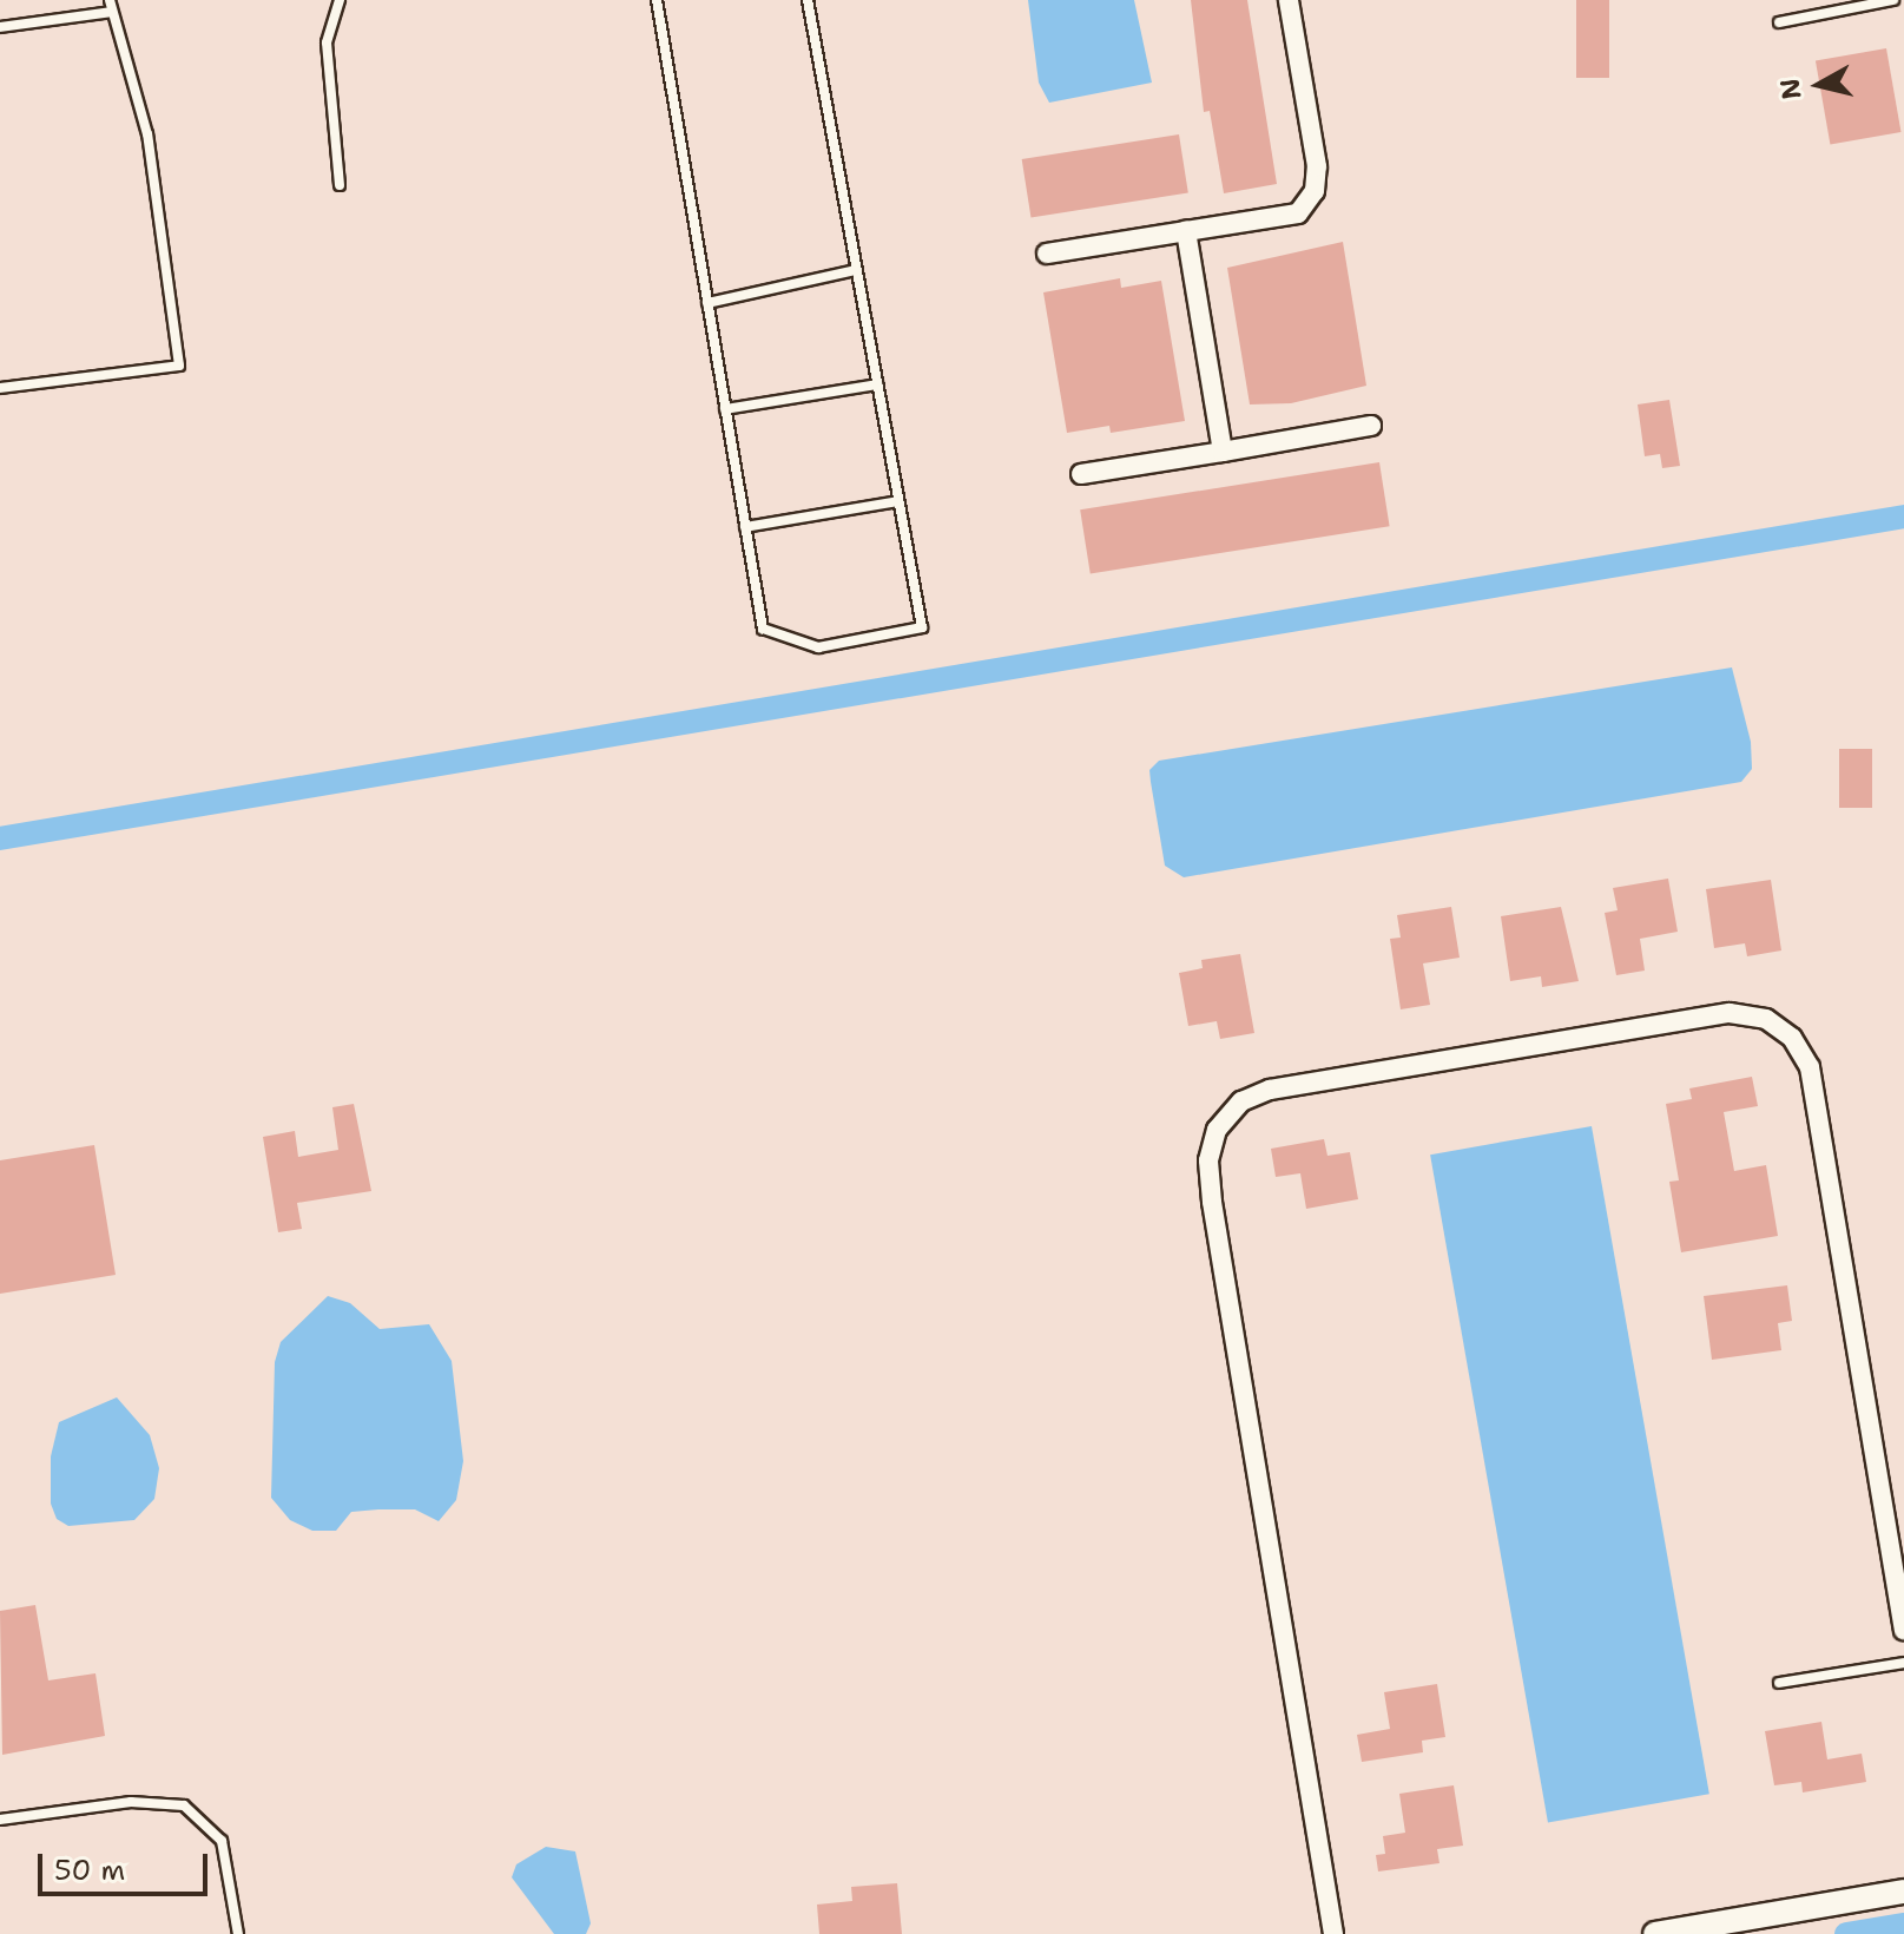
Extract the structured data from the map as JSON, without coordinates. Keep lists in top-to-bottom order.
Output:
{
  "scale_bar": "50 m",
  "north": "left"
}
